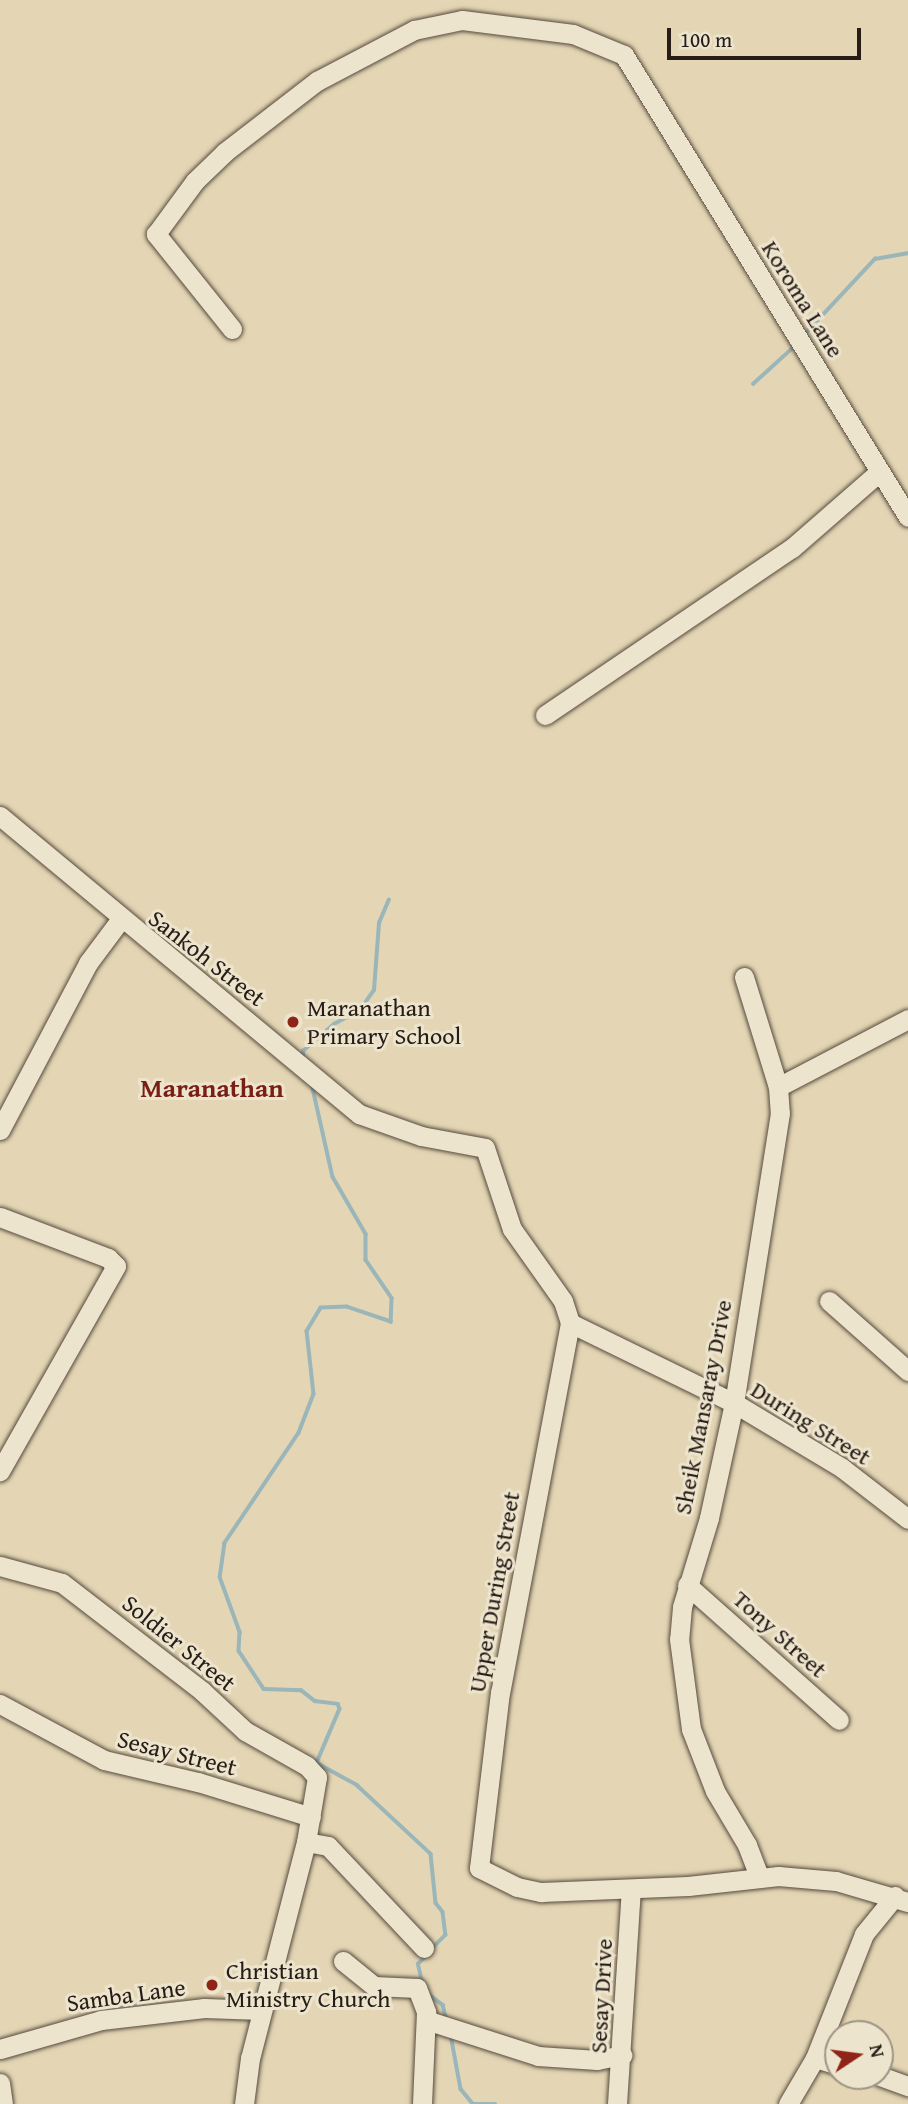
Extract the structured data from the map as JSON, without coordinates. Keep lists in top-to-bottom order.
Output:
{
  "streets": {
    "street": [
      "Koroma Lane",
      "Sankoh Street",
      "Sheik Mansaray Drive",
      "During Street",
      "Upper During Street",
      "Tony Street",
      "Soldier Street",
      "Sesay Street",
      "Samba Lane",
      "Sesay Drive"
    ]
  },
  "crossings": [
    ["Sankoh Street", "During Street"],
    ["Sankoh Street", "Upper During Street"],
    ["Sheik Mansaray Drive", "During Street"],
    ["Sheik Mansaray Drive", "Tony Street"],
    ["During Street", "Upper During Street"],
    ["Upper During Street", "Sesay Drive"],
    ["Soldier Street", "Sesay Street"]
  ],
  "districts": ["Maranathan"],
  "places": ["Maranathan Primary School", "Christian Ministry Church"],
  "scale_bar": "100 m",
  "north": "right"
}
